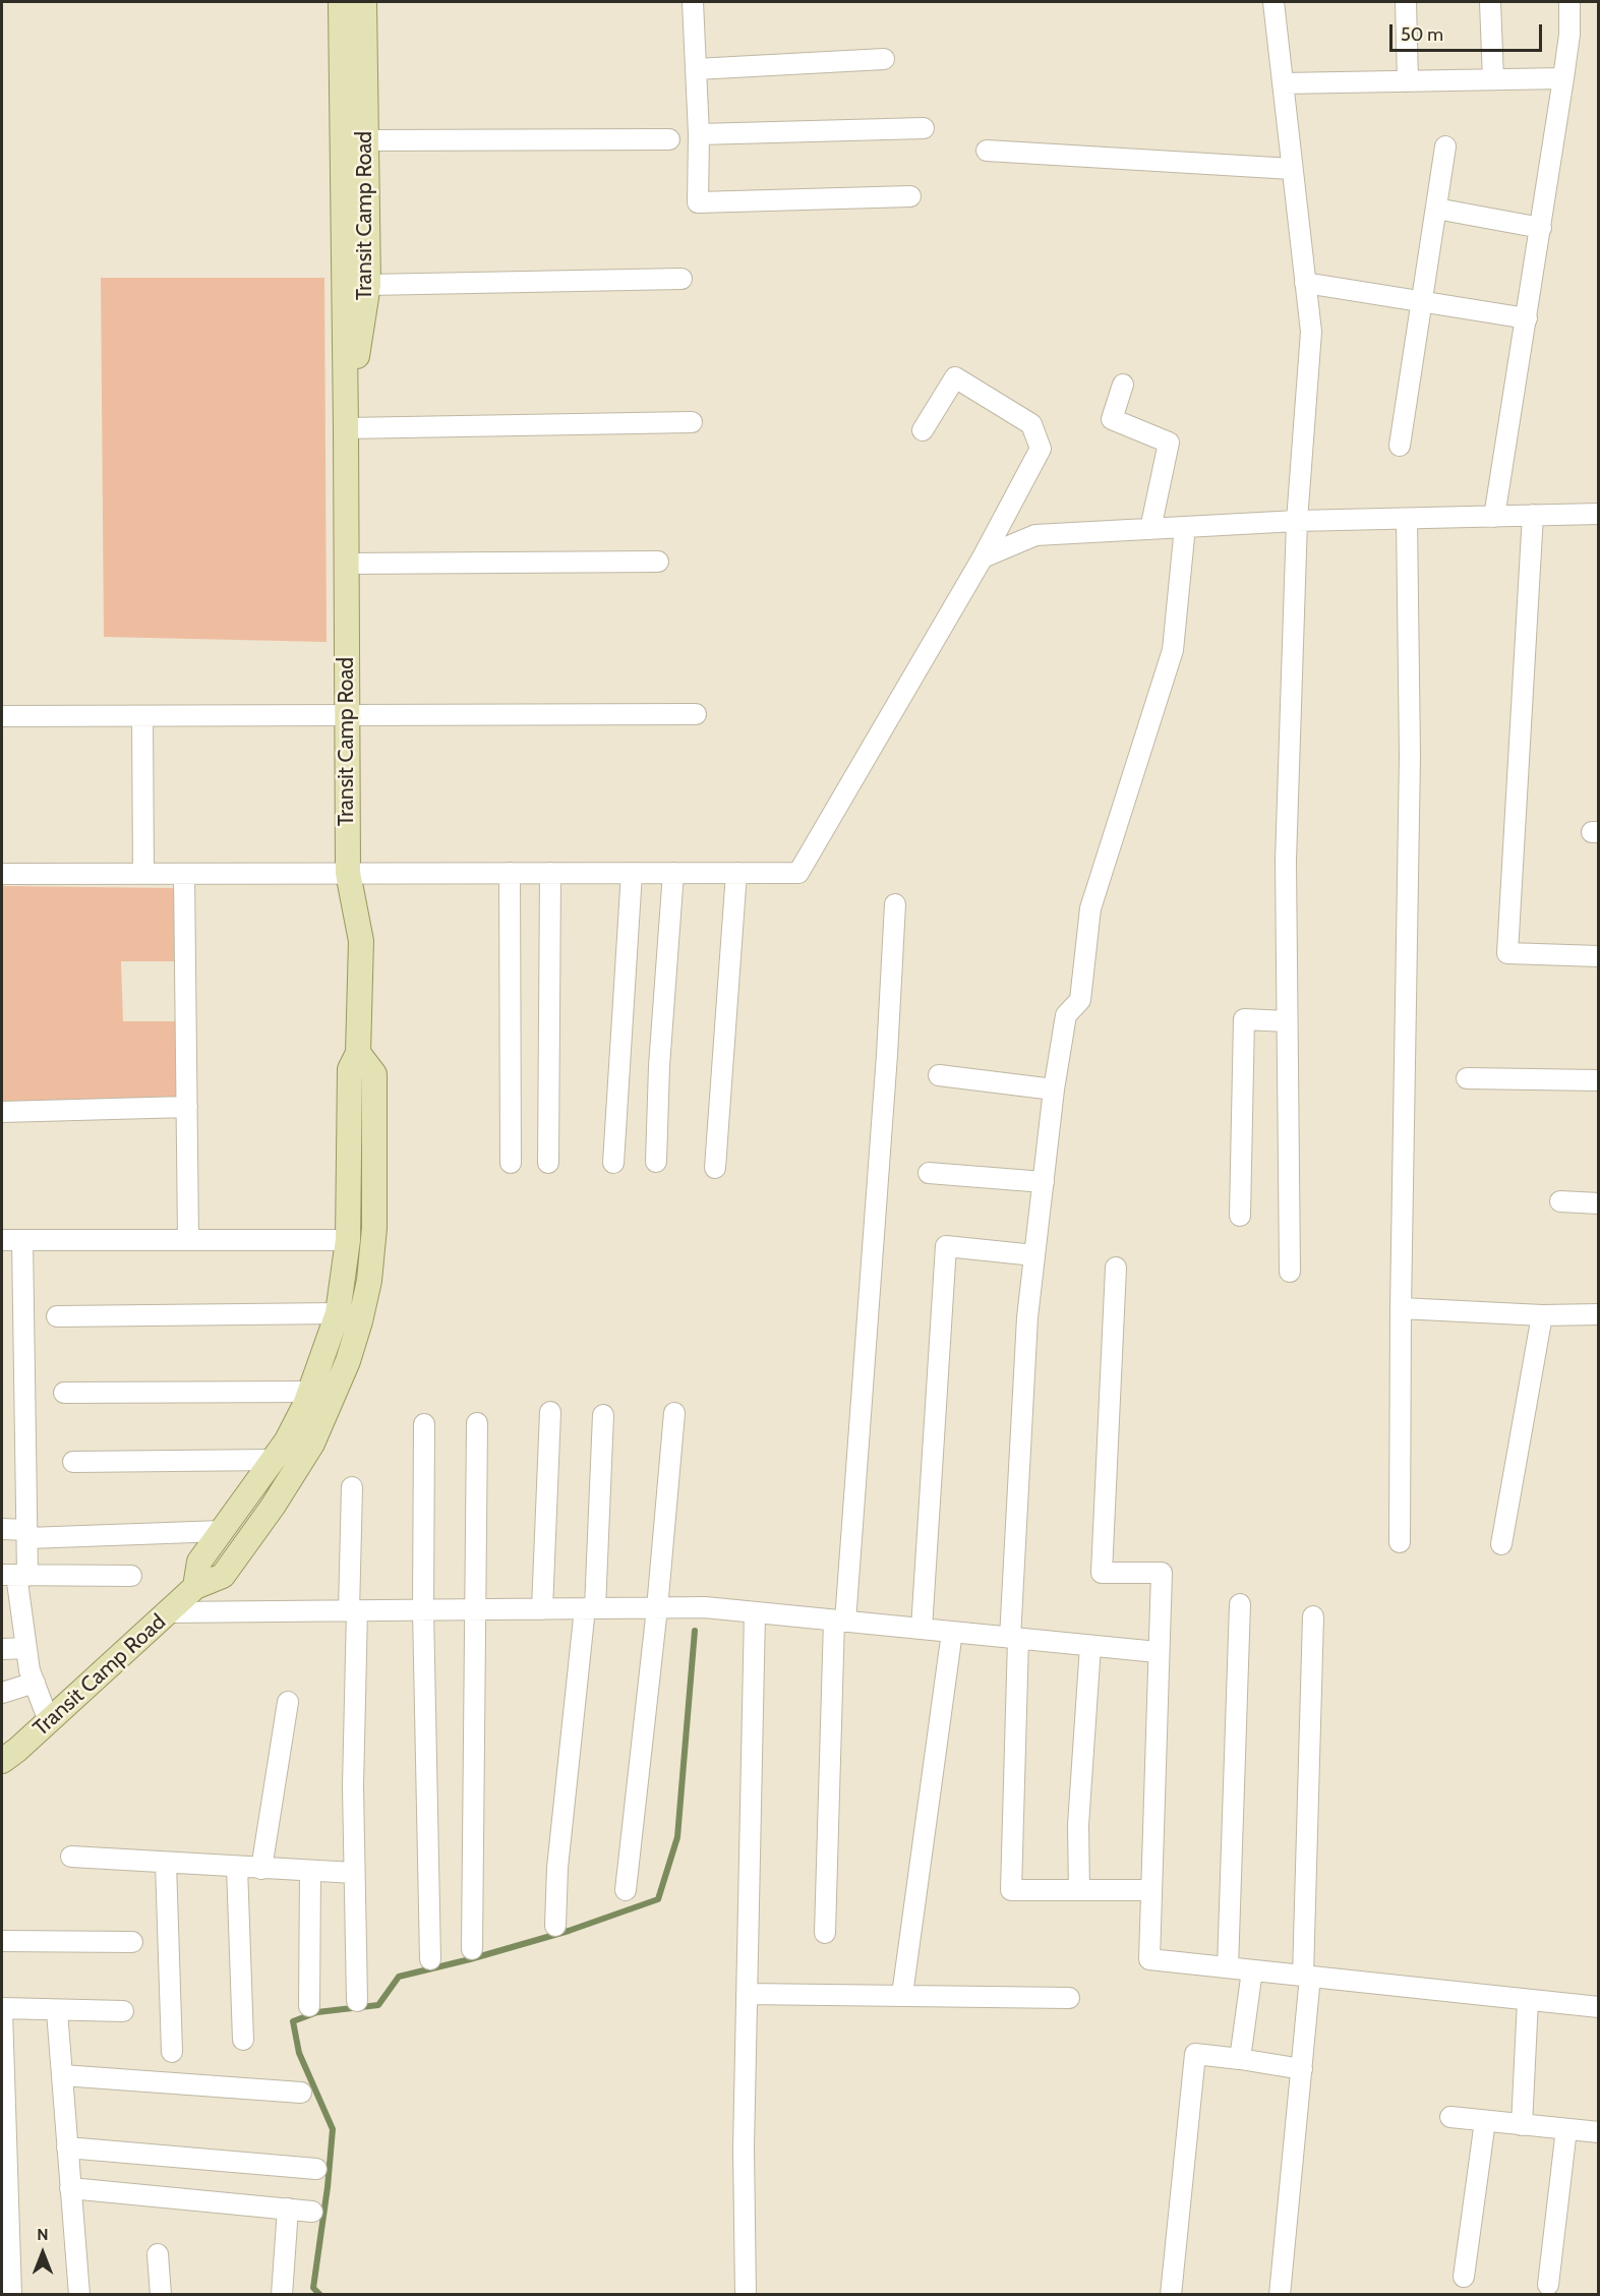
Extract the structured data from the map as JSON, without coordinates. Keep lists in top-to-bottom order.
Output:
{
  "streets": {
    "main road": ["Transit Camp Road"]
  },
  "scale_bar": "50 m",
  "north": "top"
}
